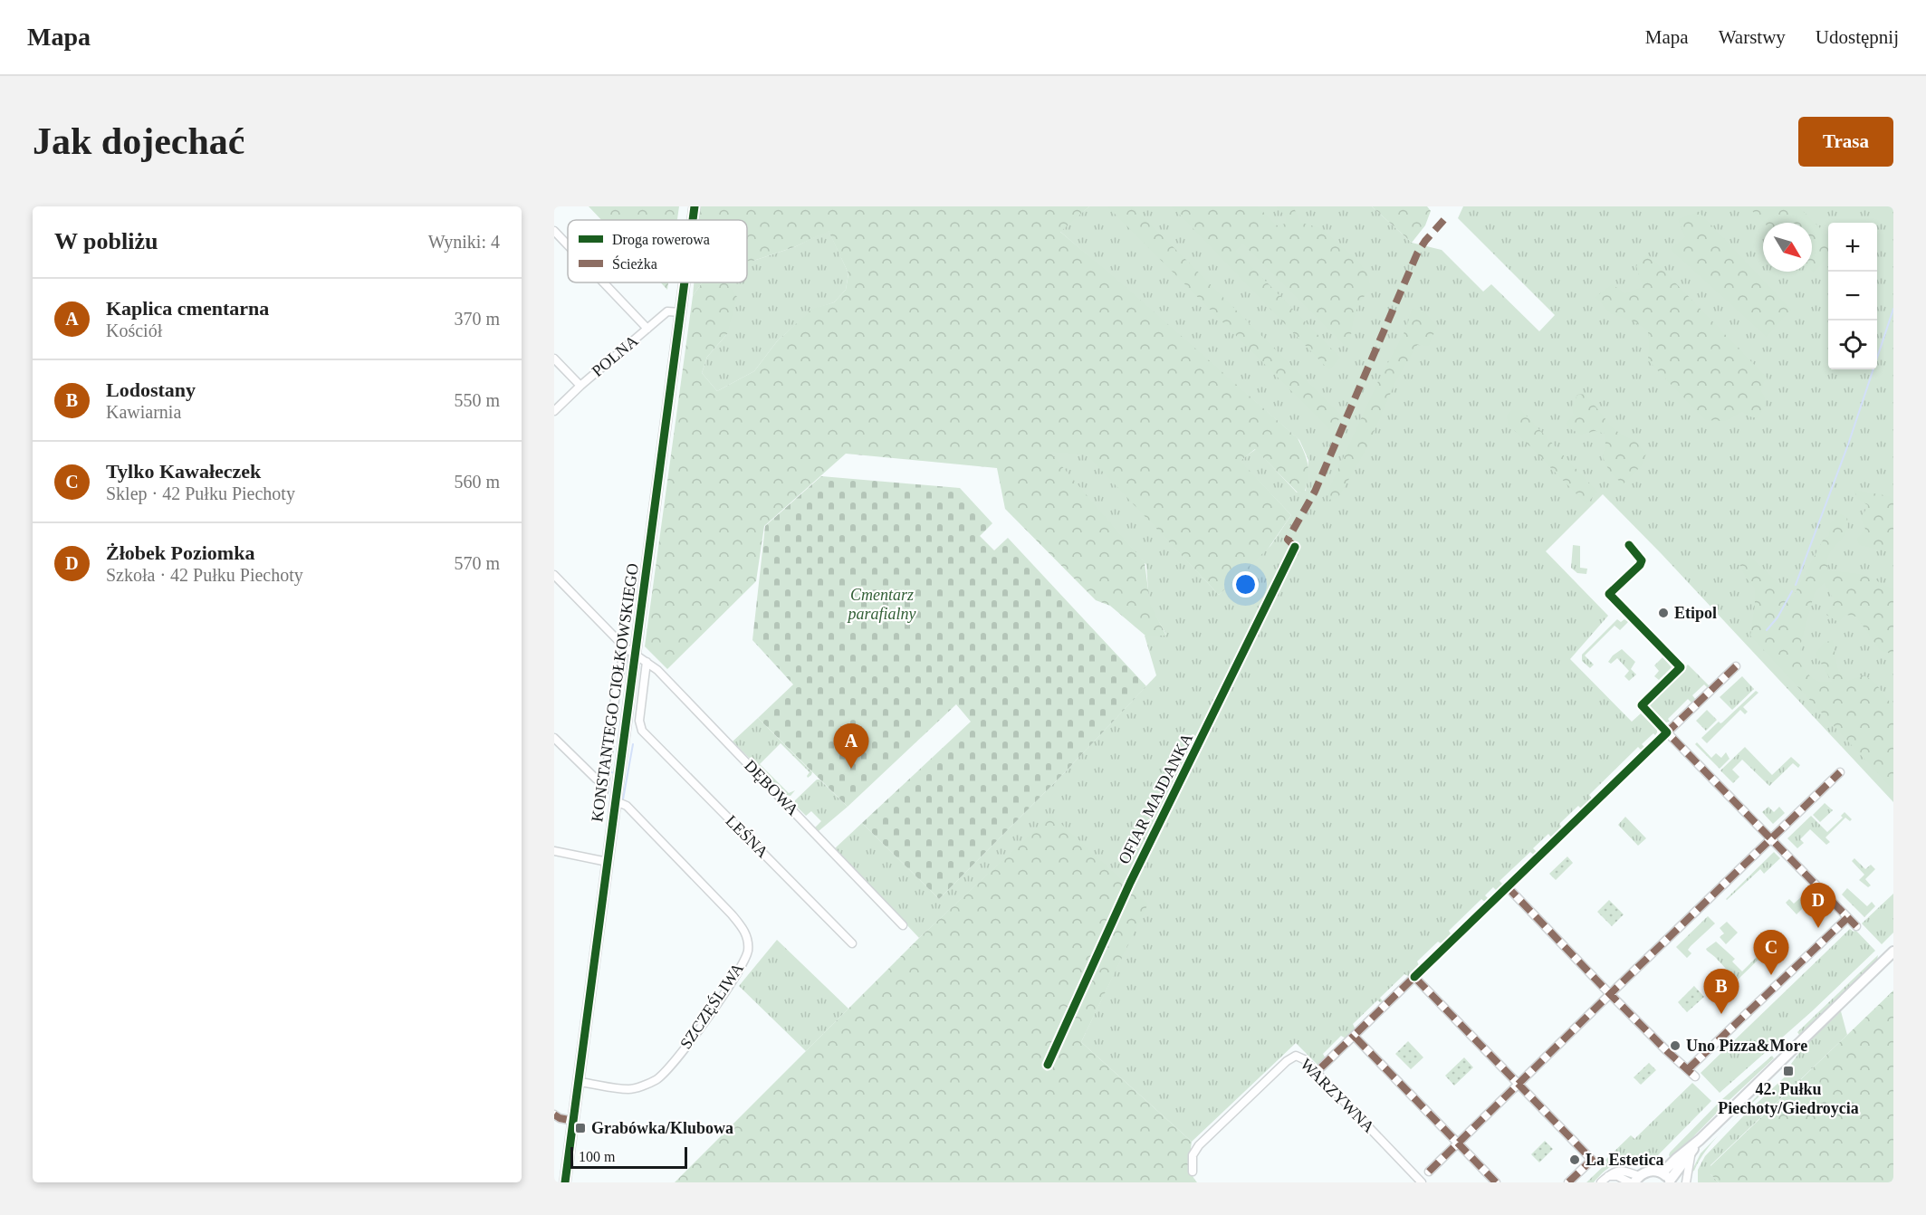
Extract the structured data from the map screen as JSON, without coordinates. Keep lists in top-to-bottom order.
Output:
{
  "streets": {
    "street": [
      "POLNA",
      "KONSTANTEGO CIOŁKOWSKIEGO",
      "DĘBOWA",
      "LEŚNA",
      "SZCZĘŚLIWA",
      "WARZYWNA"
    ],
    "cycle path": ["OFIAR MAJDANKA"]
  },
  "crossings": [
    ["POLNA", "KONSTANTEGO CIOŁKOWSKIEGO"],
    ["KONSTANTEGO CIOŁKOWSKIEGO", "DĘBOWA"],
    ["KONSTANTEGO CIOŁKOWSKIEGO", "SZCZĘŚLIWA"],
    ["DĘBOWA", "LEŚNA"]
  ],
  "parks": ["Cmentarz parafialny"],
  "places": {
    "other": ["Etipol", "Uno Pizza&More", "La Estetica"],
    "transit": ["42. Pułku Piechoty/Giedroycia", "Grabówka/Klubowa"]
  },
  "legend": ["Droga rowerowa", "Ścieżka"],
  "scale_bar": "100 m",
  "north": "bottom right",
  "page": {
    "header": "Mapa",
    "nav": ["Mapa", "Warstwy", "Udostępnij"],
    "buttons": "Trasa",
    "title": "Jak dojechać",
    "heading": ["W pobliżu", "Wyniki: 4"],
    "map_buttons": ["+", "−"],
    "list": [
      {
        "mark": "A",
        "name": "Kaplica cmentarna",
        "note": "Kościół",
        "value": "370 m"
      },
      {
        "mark": "B",
        "name": "Lodostany",
        "note": "Kawiarnia",
        "value": "550 m"
      },
      {
        "mark": "C",
        "name": "Tylko Kawałeczek",
        "note": "Sklep · 42 Pułku Piechoty",
        "value": "560 m"
      },
      {
        "mark": "D",
        "name": "Żłobek Poziomka",
        "note": "Szkoła · 42 Pułku Piechoty",
        "value": "570 m"
      }
    ],
    "pins": [
      "A",
      "D",
      "C",
      "B"
    ],
    "scale": "100 m"
  }
}
